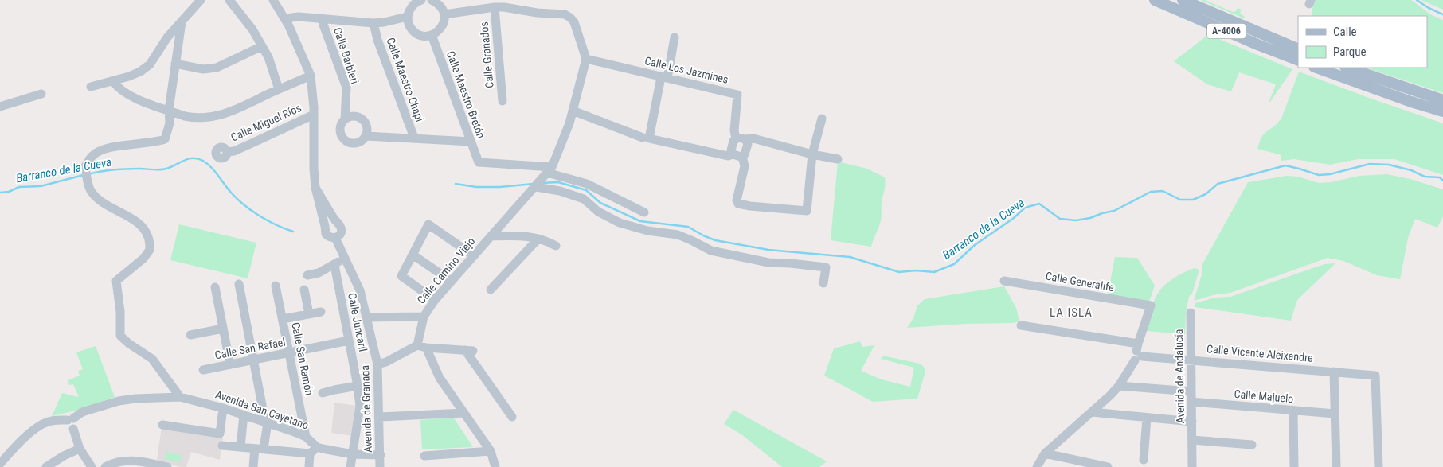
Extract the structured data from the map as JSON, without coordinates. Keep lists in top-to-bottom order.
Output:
{
  "streets": {
    "main road": ["A-4006"],
    "street": [
      "Calle Granados",
      "Calle Barbieri",
      "Calle Los Jazmines",
      "Calle Maestro Chapi",
      "Calle Maestro Bretón",
      "Calle Miguel Ríos",
      "Calle Camino Viejo",
      "Calle Generalife",
      "Calle Juncaril",
      "Calle San Rafael",
      "Calle Vicente Aleixandre",
      "Calle San Ramón",
      "Avenida de Andalucía",
      "Calle Majuelo",
      "Avenida de Granada",
      "Avenida San Cayetano"
    ]
  },
  "crossings": [
    ["Calle Los Jazmines", "Calle Camino Viejo"],
    ["Calle Maestro Bretón", "Calle Camino Viejo"],
    ["Calle Generalife", "Calle Vicente Aleixandre"],
    ["Calle Juncaril", "Calle San Rafael"],
    ["Calle San Rafael", "Calle San Ramón"],
    ["Calle Vicente Aleixandre", "Avenida de Andalucía"],
    ["Calle San Ramón", "Avenida San Cayetano"],
    ["Avenida de Andalucía", "Calle Majuelo"]
  ],
  "districts": ["LA ISLA"],
  "water": ["Barranco de la Cueva"],
  "legend": ["Calle", "Parque"]
}
